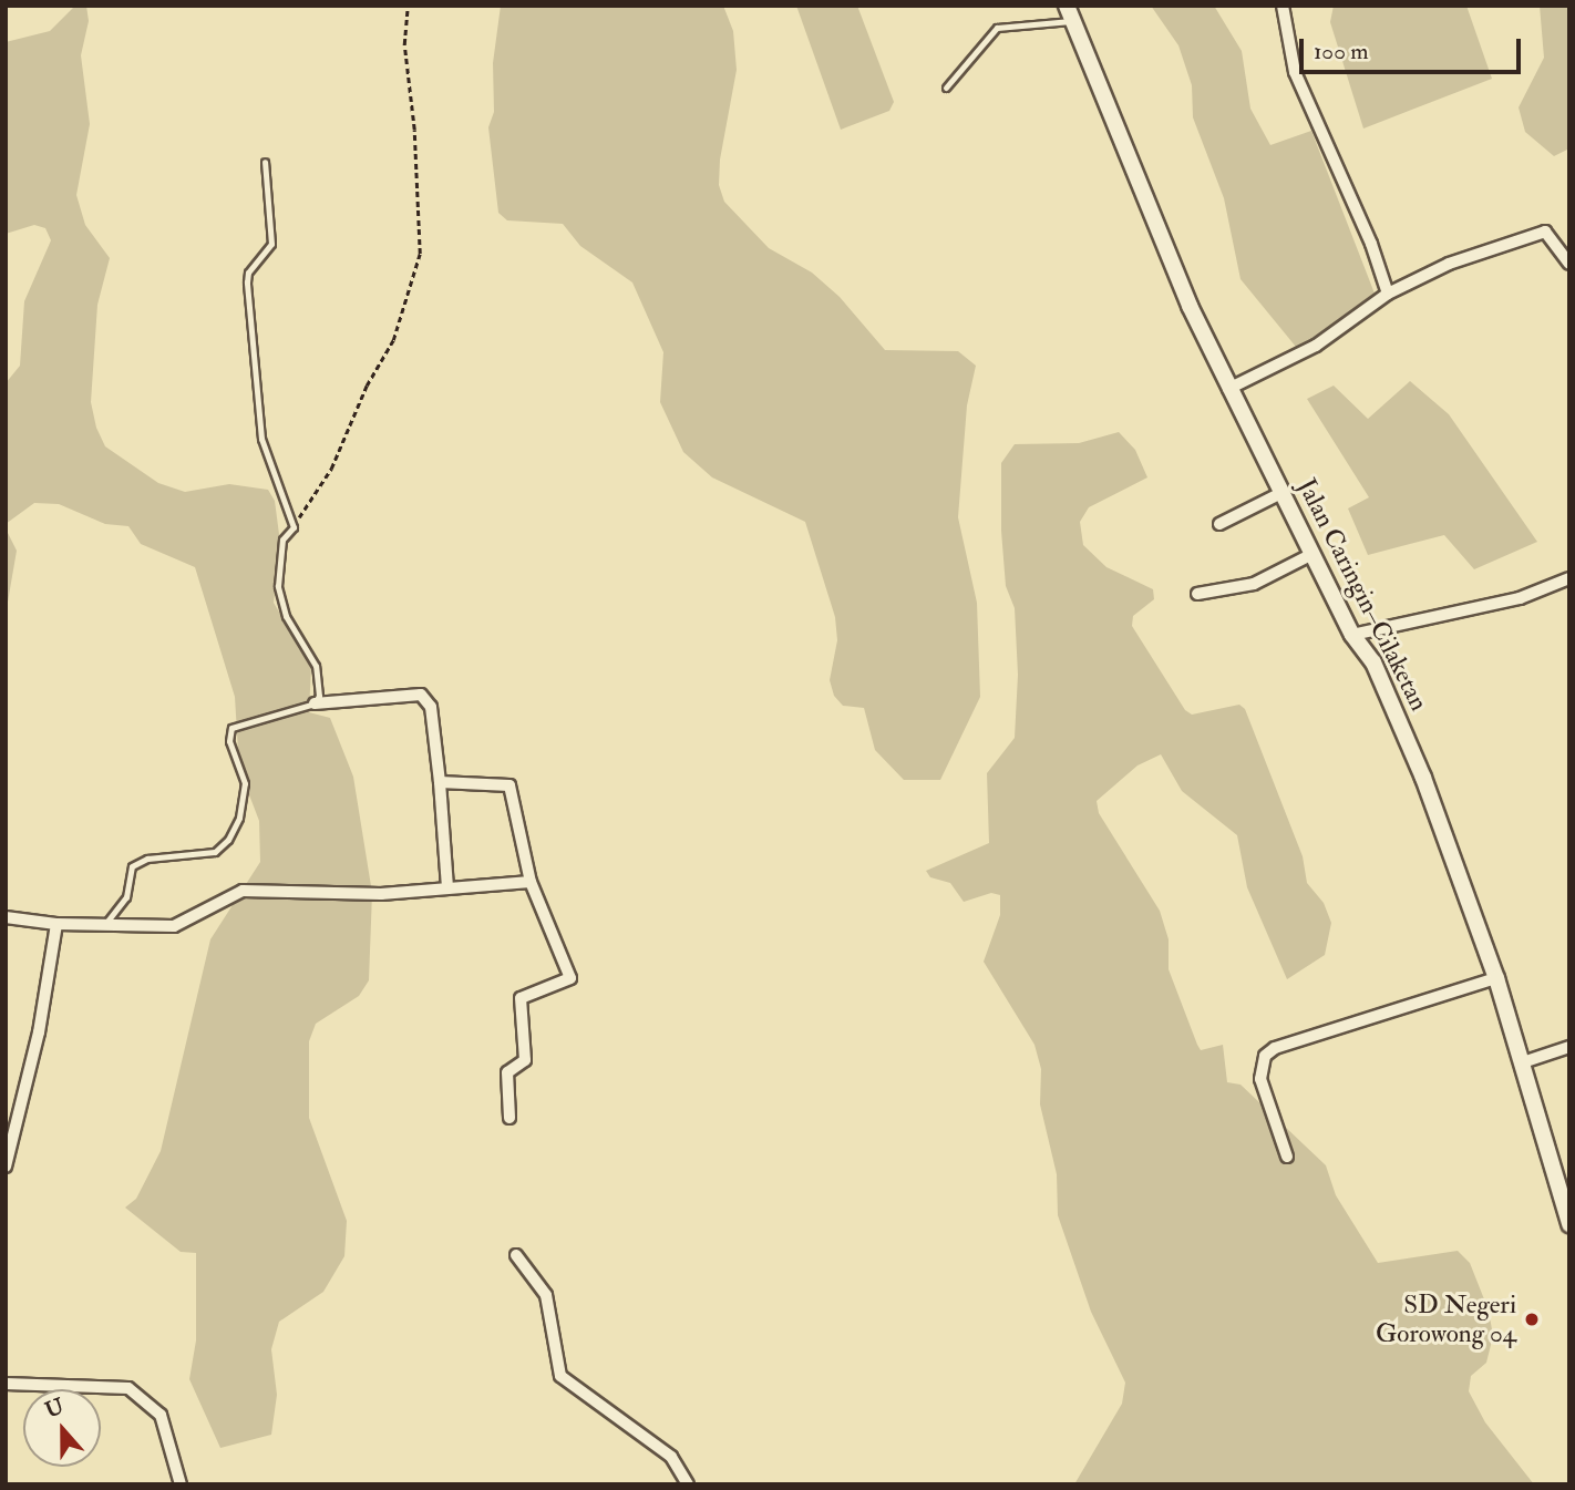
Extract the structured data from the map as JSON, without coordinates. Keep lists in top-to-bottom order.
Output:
{
  "streets": {
    "street": ["Jalan Caringin–Cilaketan"]
  },
  "places": ["SD Negeri Gorowong 04"],
  "scale_bar": "100 m",
  "north": "top"
}
